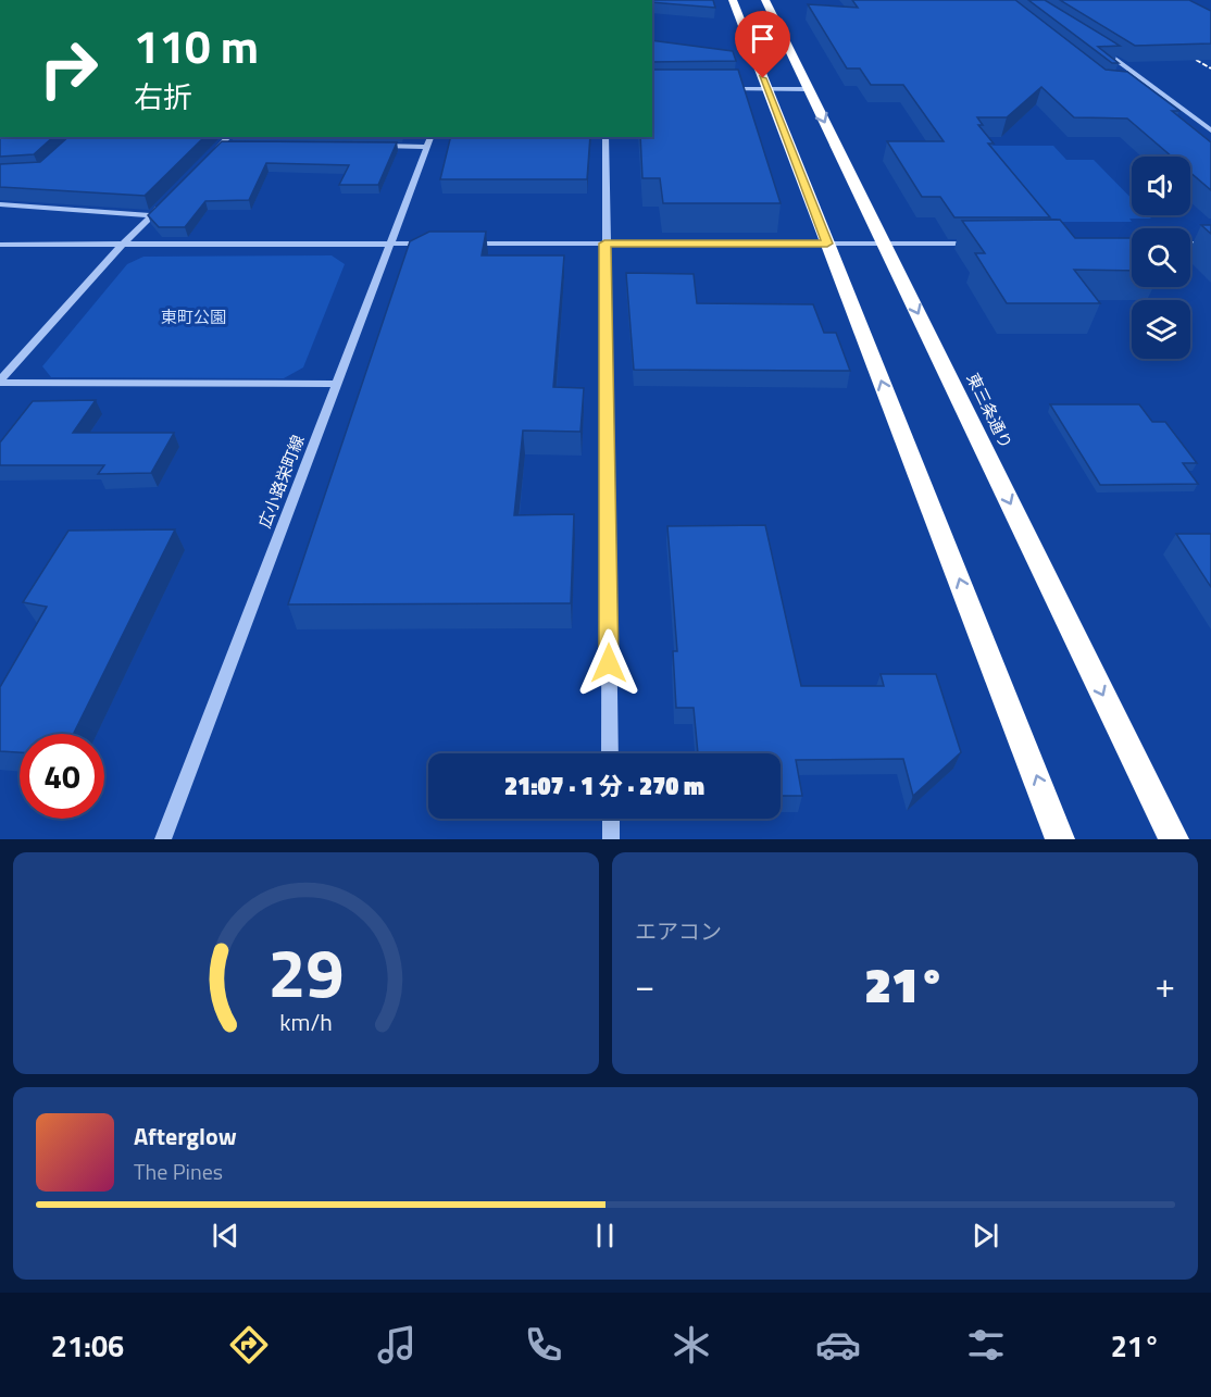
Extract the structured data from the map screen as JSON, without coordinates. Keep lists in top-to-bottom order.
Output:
{
  "streets": {
    "highway": ["東三条通り"],
    "street": ["広小路栄町線"]
  },
  "parks": ["東町公園"],
  "page": {
    "turn": ["110 m", "右折"],
    "limit": "40",
    "trip": "21:07 · 1 分 · 270 m",
    "tile": "エアコン",
    "heat": ["−", "21°", "+"],
    "song": ["Afterglow", "The Pines"],
    "tabs": ["21:06", "21°"],
    "gauge": ["29", "km/h"]
  }
}
